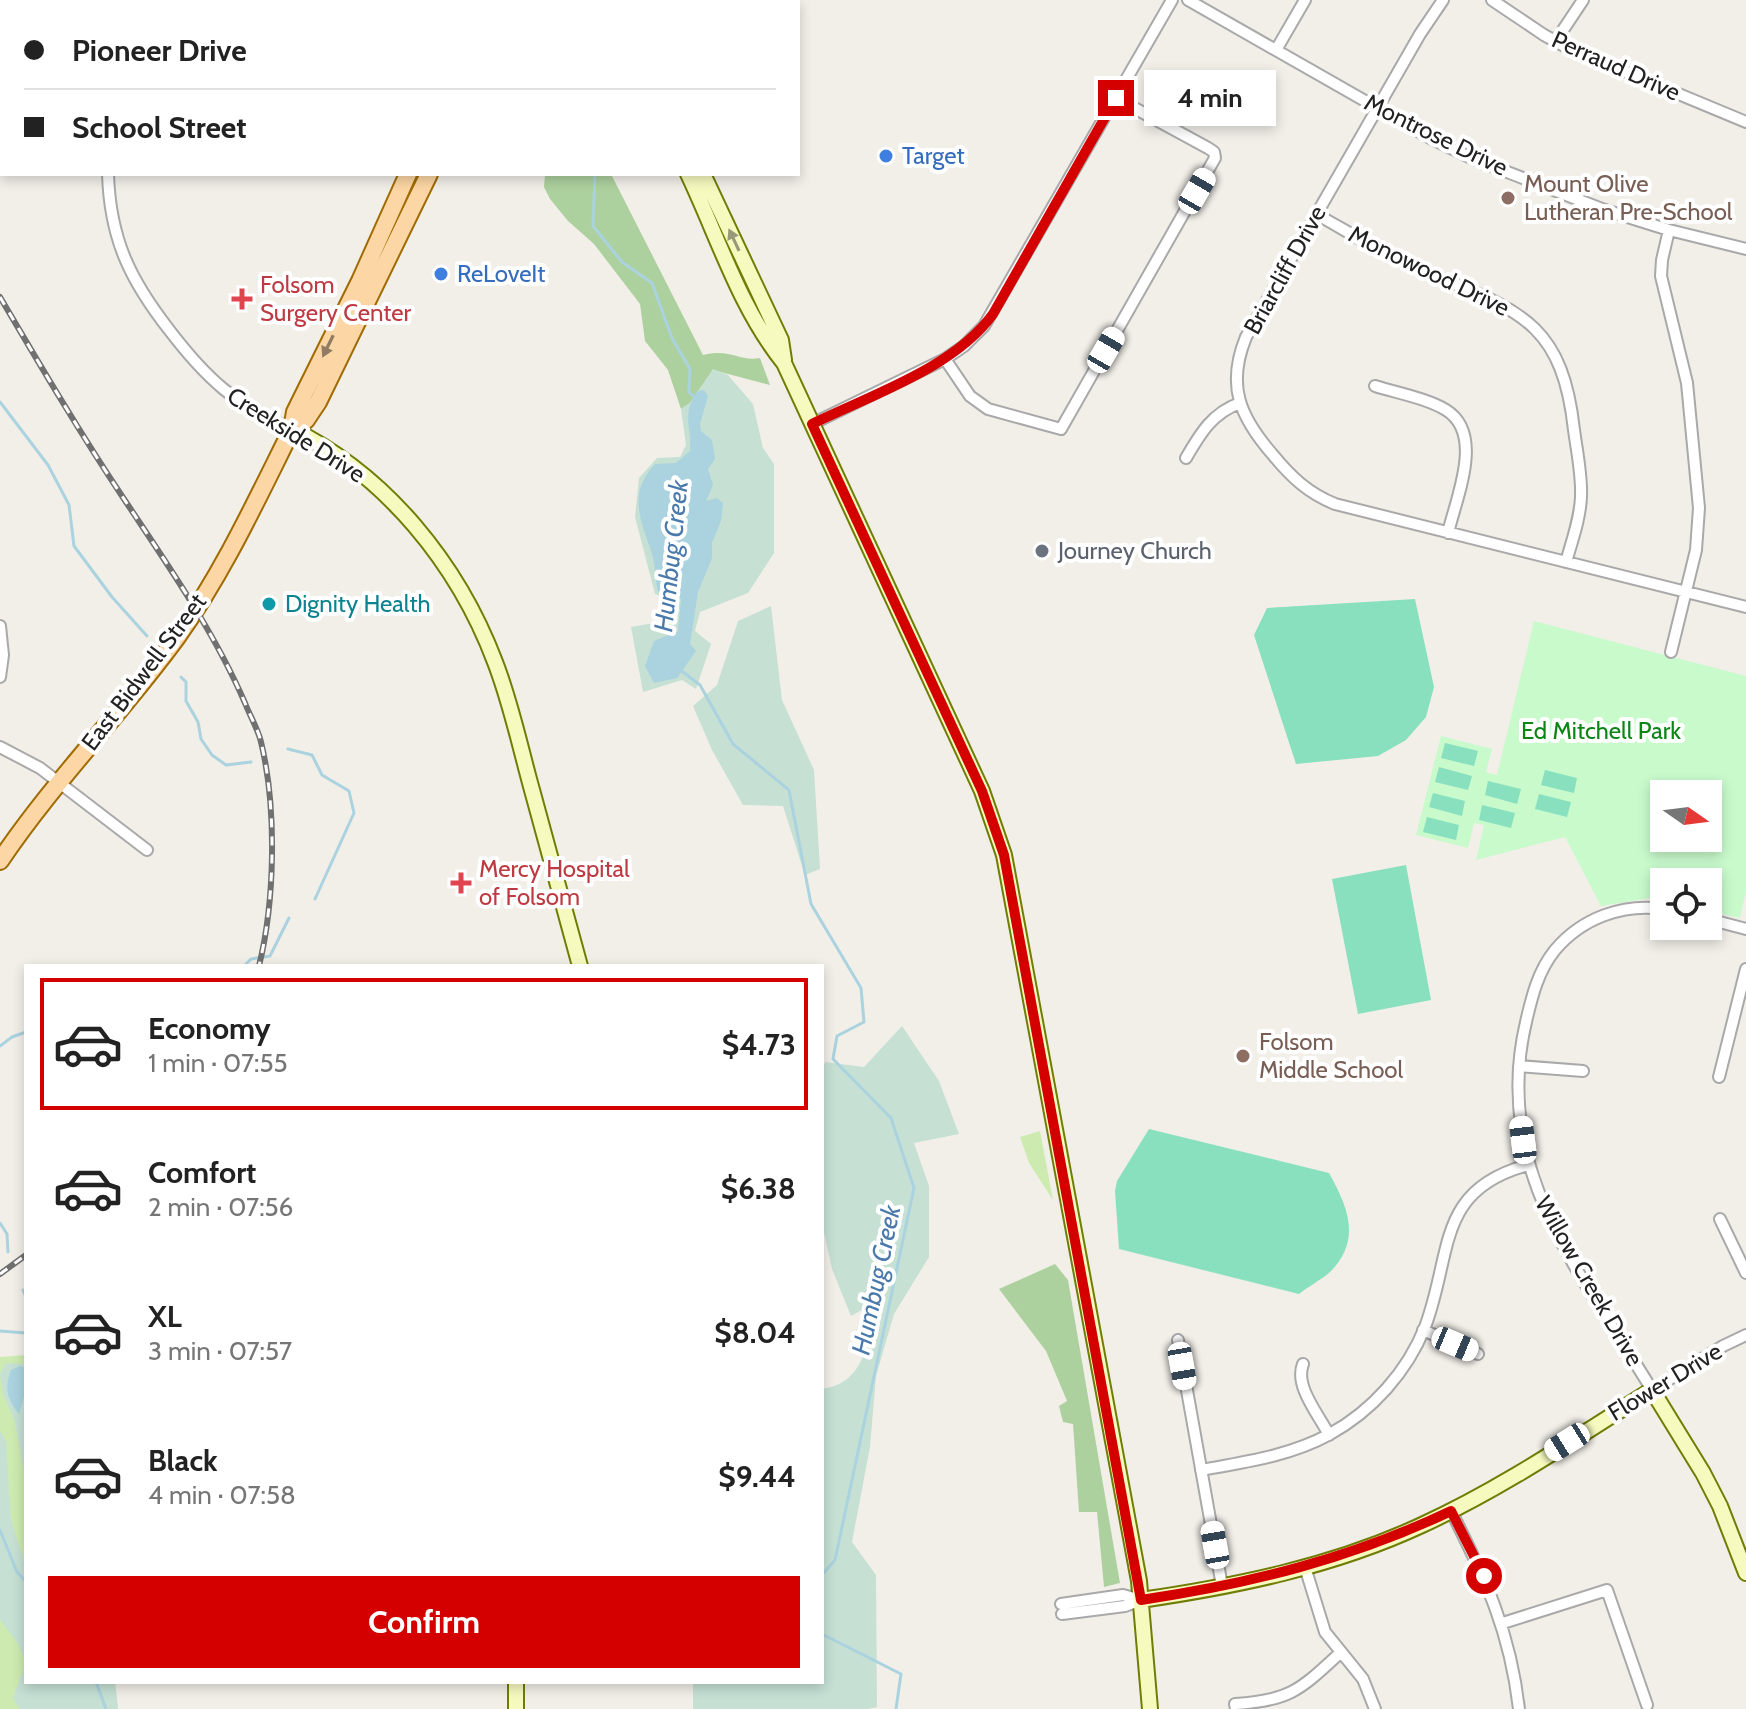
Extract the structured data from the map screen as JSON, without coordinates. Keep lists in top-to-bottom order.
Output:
{
  "streets": {
    "main road": [
      "Creekside Drive",
      "East Bidwell Street",
      "Willow Creek Drive",
      "Flower Drive"
    ],
    "street": [
      "Perraud Drive",
      "Montrose Drive",
      "Briarcliff Drive",
      "Monowood Drive"
    ]
  },
  "crossings": [
    ["Montrose Drive", "Briarcliff Drive"],
    ["Briarcliff Drive", "Monowood Drive"],
    ["Creekside Drive", "East Bidwell Street"],
    ["Willow Creek Drive", "Flower Drive"]
  ],
  "water": ["Humbug Creek"],
  "parks": ["Ed Mitchell Park"],
  "places": {
    "other": [
      "Target",
      "Mount Olive Lutheran Pre-School",
      "ReLoveIt",
      "Journey Church",
      "Dignity Health",
      "Folsom Middle School"
    ],
    "health": ["Folsom Surgery Center", "Mercy Hospital of Folsom"]
  },
  "north": "right",
  "page": {
    "banner": ["Pioneer Drive", "School Street"],
    "bubble": "4 min",
    "list": [
      {
        "name": "Economy",
        "note": "1 min · 07:55",
        "value": "$4.73"
      },
      {
        "name": "Comfort",
        "note": "2 min · 07:56",
        "value": "$6.38"
      },
      {
        "name": "XL",
        "note": "3 min · 07:57",
        "value": "$8.04"
      },
      {
        "name": "Black",
        "note": "4 min · 07:58",
        "value": "$9.44"
      }
    ],
    "buttons": "Confirm"
  }
}
